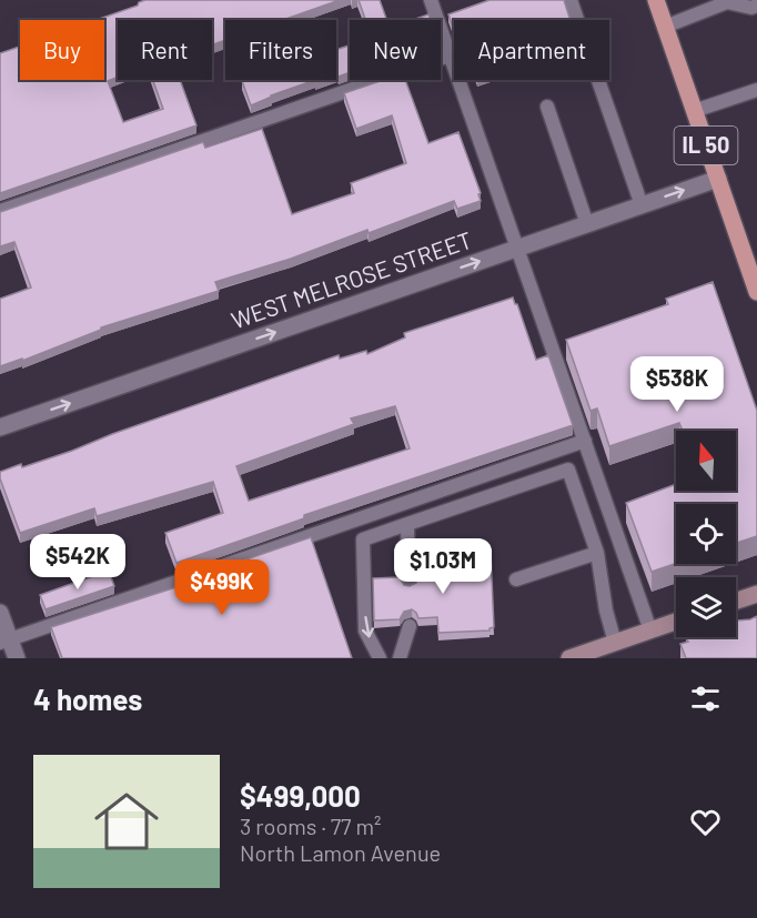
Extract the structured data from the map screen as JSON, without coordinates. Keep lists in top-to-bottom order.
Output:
{
  "streets": {
    "main road": ["IL 50"],
    "street": ["WEST MELROSE STREET"]
  },
  "crossings": [
    ["IL 50", "WEST MELROSE STREET"]
  ],
  "one_way": ["WEST MELROSE STREET"],
  "north": "top",
  "page": {
    "chip": [
      "Buy",
      "Rent",
      "Filters",
      "New",
      "Apartment"
    ],
    "price": [
      "$538K",
      "$542K",
      "$1.03M",
      "$499K"
    ],
    "heading": "4 homes",
    "list": [
      {
        "name": "$499,000",
        "note": "3 rooms · 77 m² · North Lamon Avenue"
      }
    ]
  }
}
